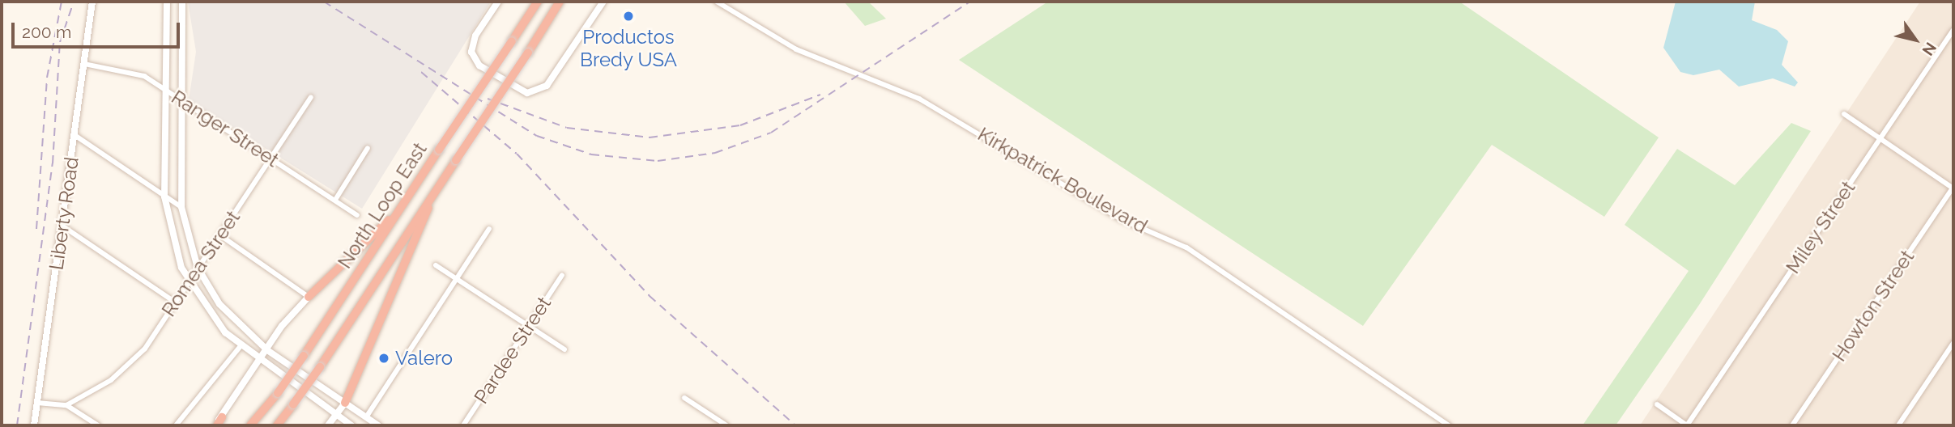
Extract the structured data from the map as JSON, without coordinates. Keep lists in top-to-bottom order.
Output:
{
  "streets": {
    "highway": ["North Loop East"],
    "main road": ["Liberty Road"],
    "street": [
      "Ranger Street",
      "Kirkpatrick Boulevard",
      "Miley Street",
      "Romea Street",
      "Howton Street",
      "Pardee Street"
    ]
  },
  "crossings": [
    ["Ranger Street", "Liberty Road"],
    ["Ranger Street", "Romea Street"]
  ],
  "places": ["Productos Bredy USA", "Valero"],
  "scale_bar": "200 m",
  "north": "bottom right"
}
